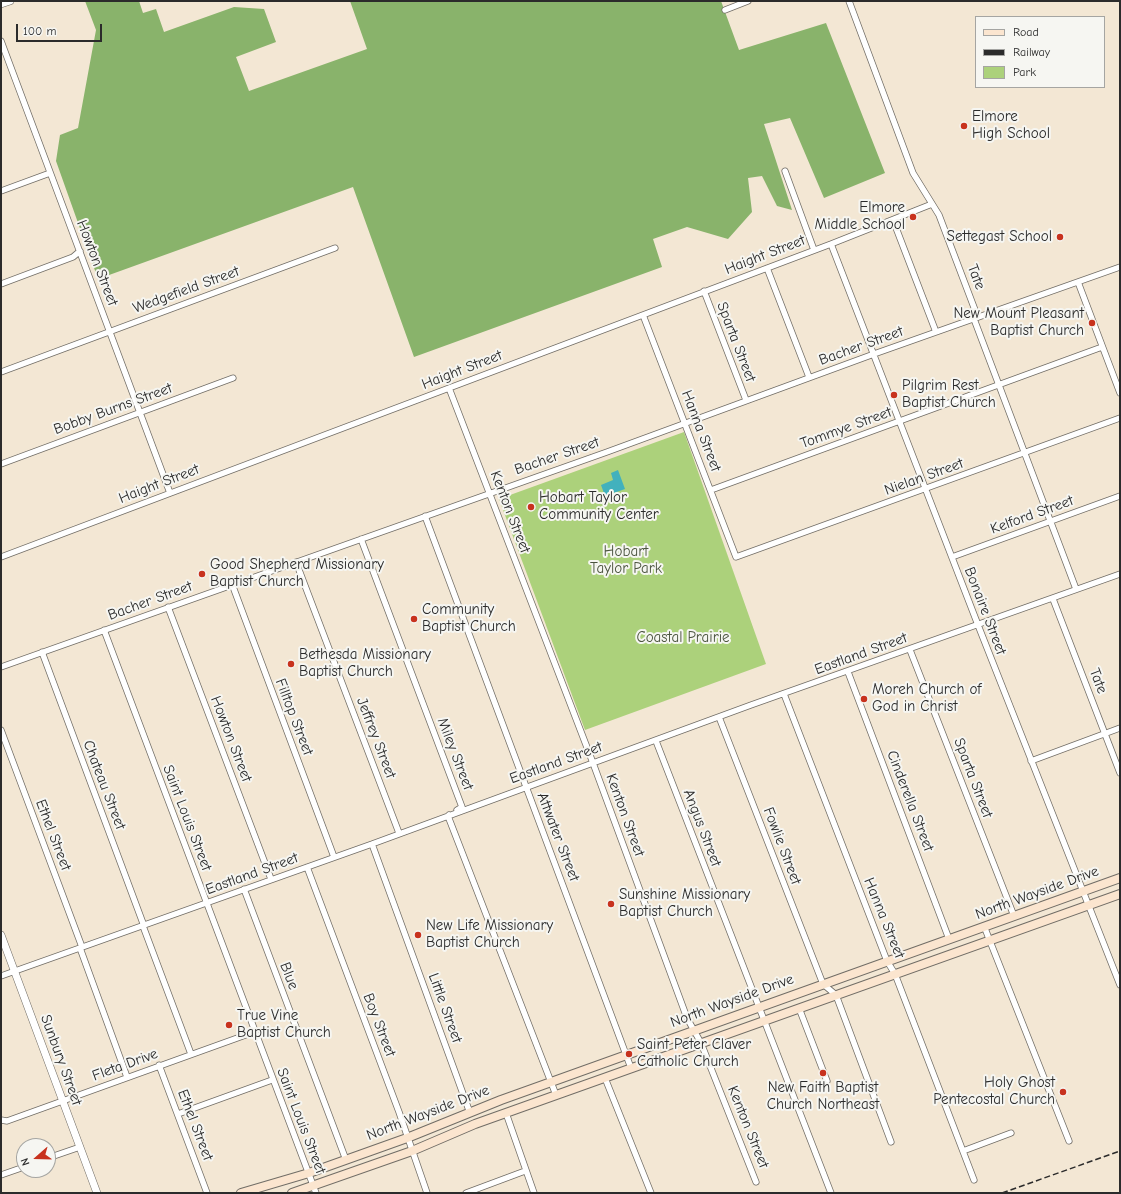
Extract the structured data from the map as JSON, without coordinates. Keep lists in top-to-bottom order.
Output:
{
  "streets": {
    "main road": ["North Wayside Drive"],
    "street": [
      "Haight Street",
      "Howton Street",
      "Tate",
      "Wedgefield Street",
      "Sparta Street",
      "Bacher Street",
      "Bobby Burns Street",
      "Tommye Street",
      "Hanna Street",
      "Nielan Street",
      "Kenton Street",
      "Kelford Street",
      "Bonaire Street",
      "Eastland Street",
      "Filltop Street",
      "Jeffrey Street",
      "Miley Street",
      "Chateau Street",
      "Cinderella Street",
      "Saint Louis Street",
      "Angus Street",
      "Ethel Street",
      "Attwater Street",
      "Fowlie Street",
      "Blue",
      "Little Street",
      "Boy Street",
      "Sunbury Street",
      "Fleta Drive"
    ]
  },
  "crossings": [
    ["Haight Street", "Howton Street"],
    ["Haight Street", "Tate"],
    ["Haight Street", "Sparta Street"],
    ["Haight Street", "Hanna Street"],
    ["Haight Street", "Kenton Street"],
    ["Haight Street", "Bonaire Street"],
    ["Howton Street", "Wedgefield Street"],
    ["Howton Street", "Bacher Street"],
    ["Howton Street", "Bobby Burns Street"],
    ["Howton Street", "Eastland Street"],
    ["Tate", "Bacher Street"],
    ["Tate", "Tommye Street"],
    ["Tate", "Nielan Street"],
    ["Tate", "Kelford Street"],
    ["Tate", "Eastland Street"],
    ["Sparta Street", "Bacher Street"],
    ["Sparta Street", "Eastland Street"],
    ["Sparta Street", "North Wayside Drive"],
    ["Bacher Street", "Hanna Street"],
    ["Bacher Street", "Kenton Street"],
    ["Bacher Street", "Bonaire Street"],
    ["Bacher Street", "Filltop Street"],
    ["Bacher Street", "Jeffrey Street"],
    ["Bacher Street", "Miley Street"],
    ["Bacher Street", "Chateau Street"],
    ["Bacher Street", "Saint Louis Street"],
    ["Bacher Street", "Attwater Street"],
    ["Tommye Street", "Hanna Street"],
    ["Tommye Street", "Bonaire Street"],
    ["Hanna Street", "Nielan Street"],
    ["Hanna Street", "Eastland Street"],
    ["Hanna Street", "North Wayside Drive"],
    ["Nielan Street", "Bonaire Street"],
    ["Kenton Street", "Eastland Street"],
    ["Kenton Street", "North Wayside Drive"],
    ["Kelford Street", "Bonaire Street"],
    ["Bonaire Street", "Eastland Street"],
    ["Bonaire Street", "North Wayside Drive"],
    ["Eastland Street", "Filltop Street"],
    ["Eastland Street", "Jeffrey Street"],
    ["Eastland Street", "Miley Street"],
    ["Eastland Street", "Chateau Street"],
    ["Eastland Street", "Cinderella Street"],
    ["Eastland Street", "Saint Louis Street"],
    ["Eastland Street", "Angus Street"],
    ["Eastland Street", "Ethel Street"],
    ["Eastland Street", "Attwater Street"],
    ["Eastland Street", "Fowlie Street"],
    ["Eastland Street", "Blue"],
    ["Eastland Street", "Little Street"],
    ["Eastland Street", "Boy Street"],
    ["Eastland Street", "Sunbury Street"],
    ["Chateau Street", "Fleta Drive"],
    ["Cinderella Street", "North Wayside Drive"],
    ["Saint Louis Street", "North Wayside Drive"],
    ["Saint Louis Street", "Fleta Drive"],
    ["Angus Street", "North Wayside Drive"],
    ["Ethel Street", "Fleta Drive"],
    ["Attwater Street", "North Wayside Drive"],
    ["Fowlie Street", "North Wayside Drive"],
    ["North Wayside Drive", "Blue"],
    ["North Wayside Drive", "Little Street"],
    ["North Wayside Drive", "Boy Street"],
    ["Sunbury Street", "Fleta Drive"]
  ],
  "parks": ["Hobart Taylor Park", "Coastal Prairie"],
  "places": [
    "Elmore High School",
    "Elmore Middle School",
    "Settegast School",
    "New Mount Pleasant Baptist Church",
    "Pilgrim Rest Baptist Church",
    "Hobart Taylor Community Center",
    "Good Shepherd Missionary Baptist Church",
    "Community Baptist Church",
    "Bethesda Missionary Baptist Church",
    "Moreh Church of God in Christ",
    "Sunshine Missionary Baptist Church",
    "New Life Missionary Baptist Church",
    "True Vine Baptist Church",
    "Saint Peter Claver Catholic Church",
    "New Faith Baptist Church Northeast",
    "Holy Ghost Pentecostal Church"
  ],
  "legend": ["Road", "Railway", "Park"],
  "scale_bar": "100 m",
  "north": "left"
}
